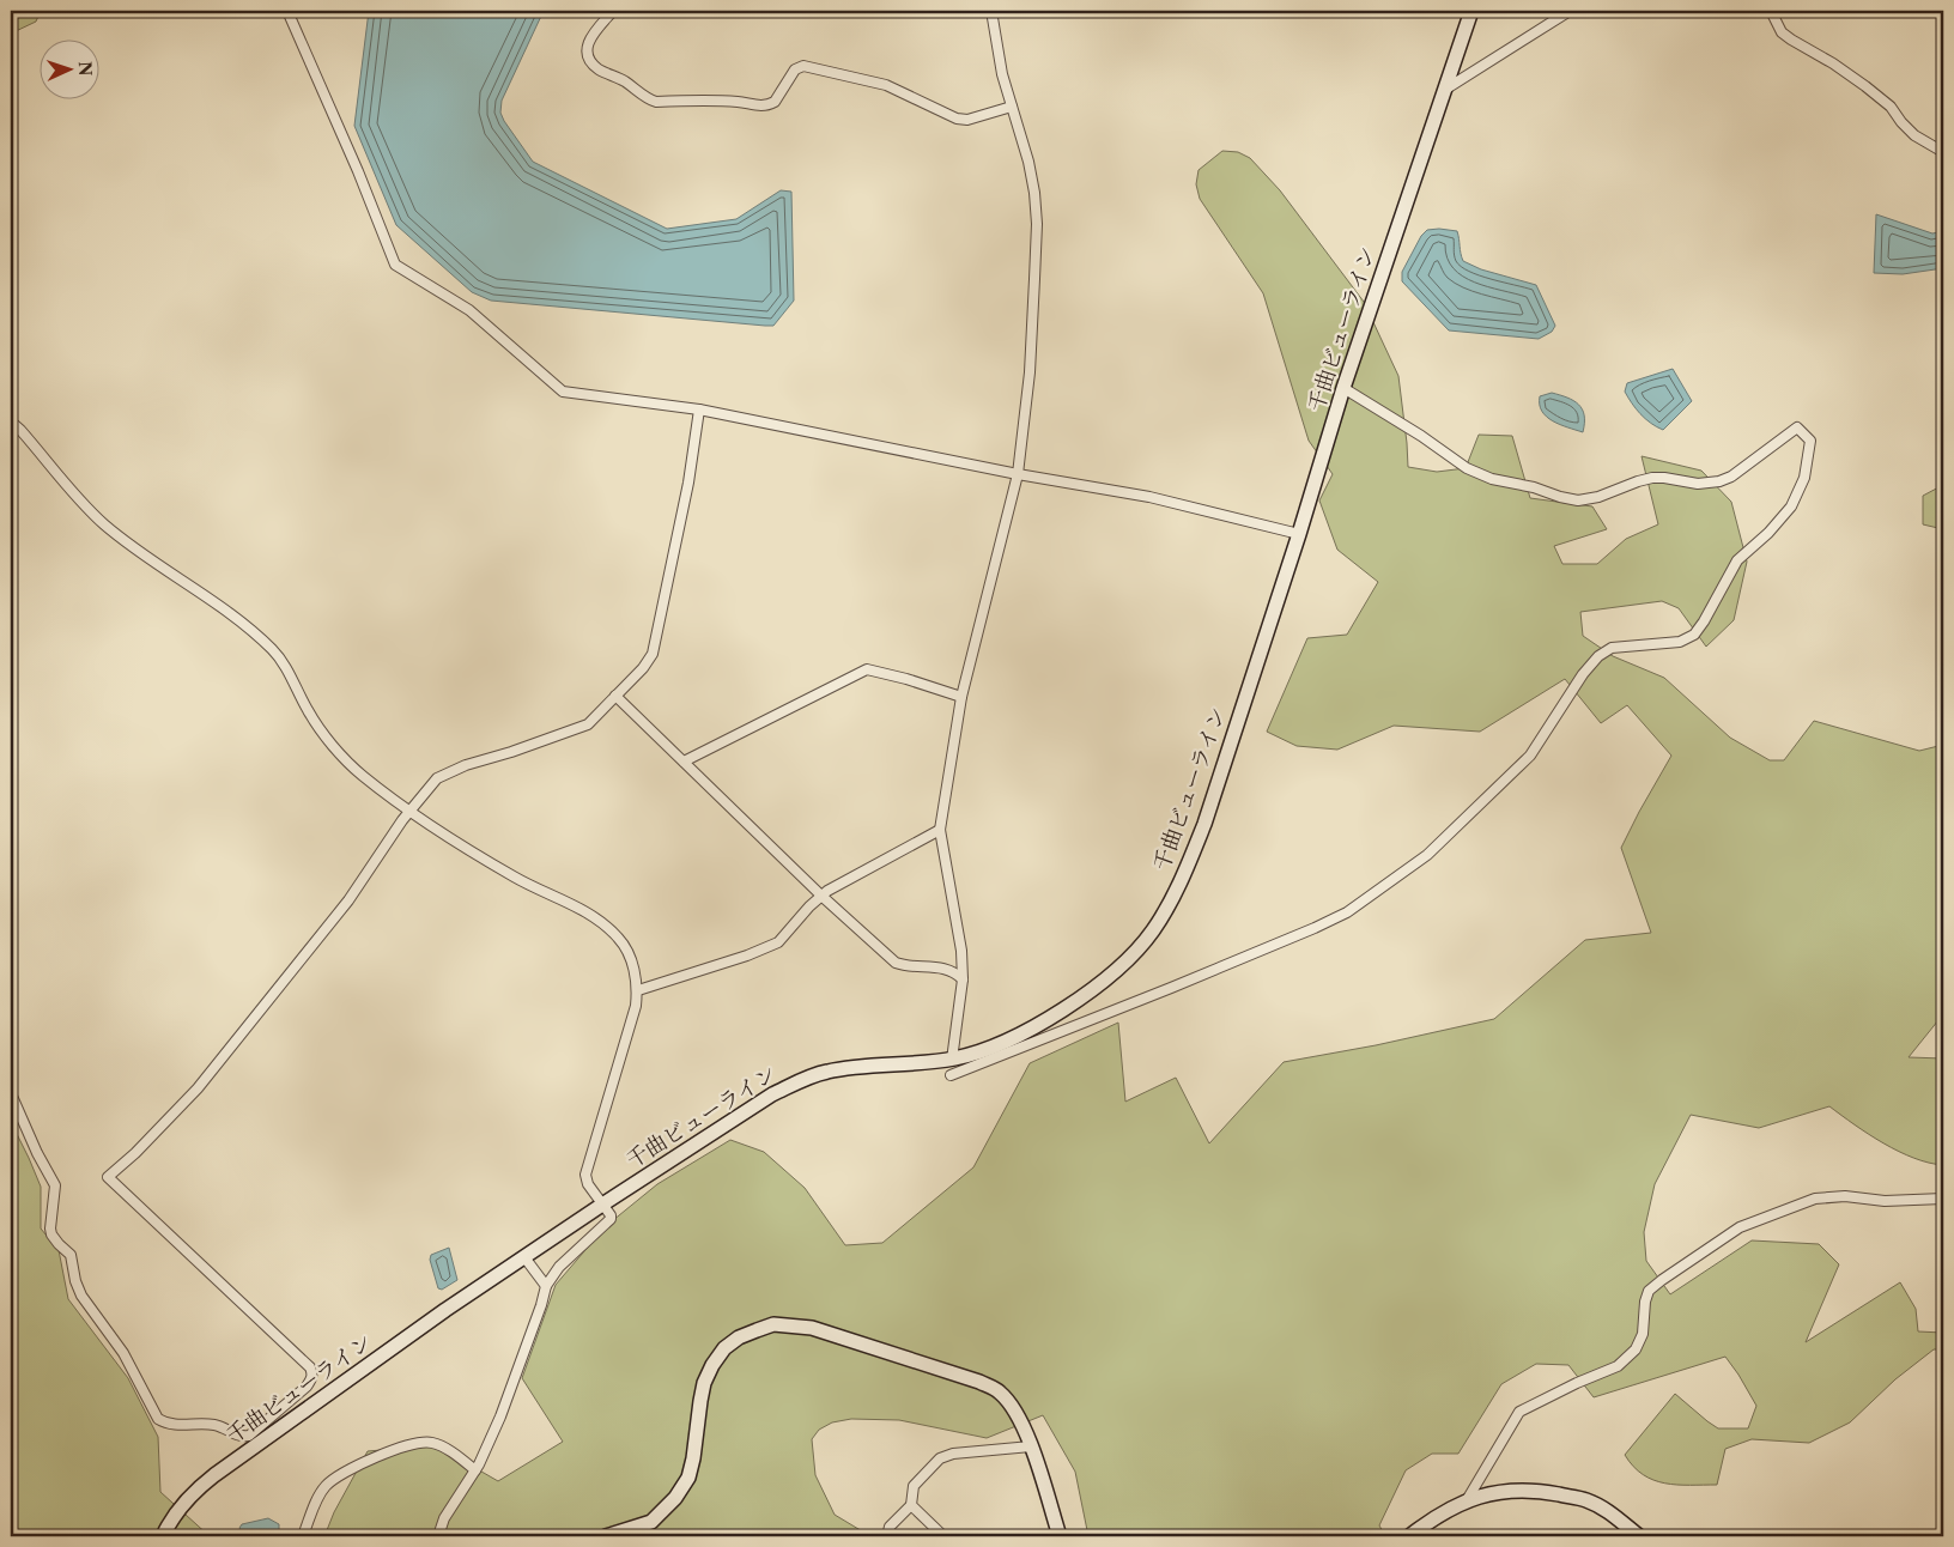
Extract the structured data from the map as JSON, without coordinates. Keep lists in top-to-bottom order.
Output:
{
  "streets": {
    "street": ["千曲ビューライン"]
  },
  "north": "right"
}
